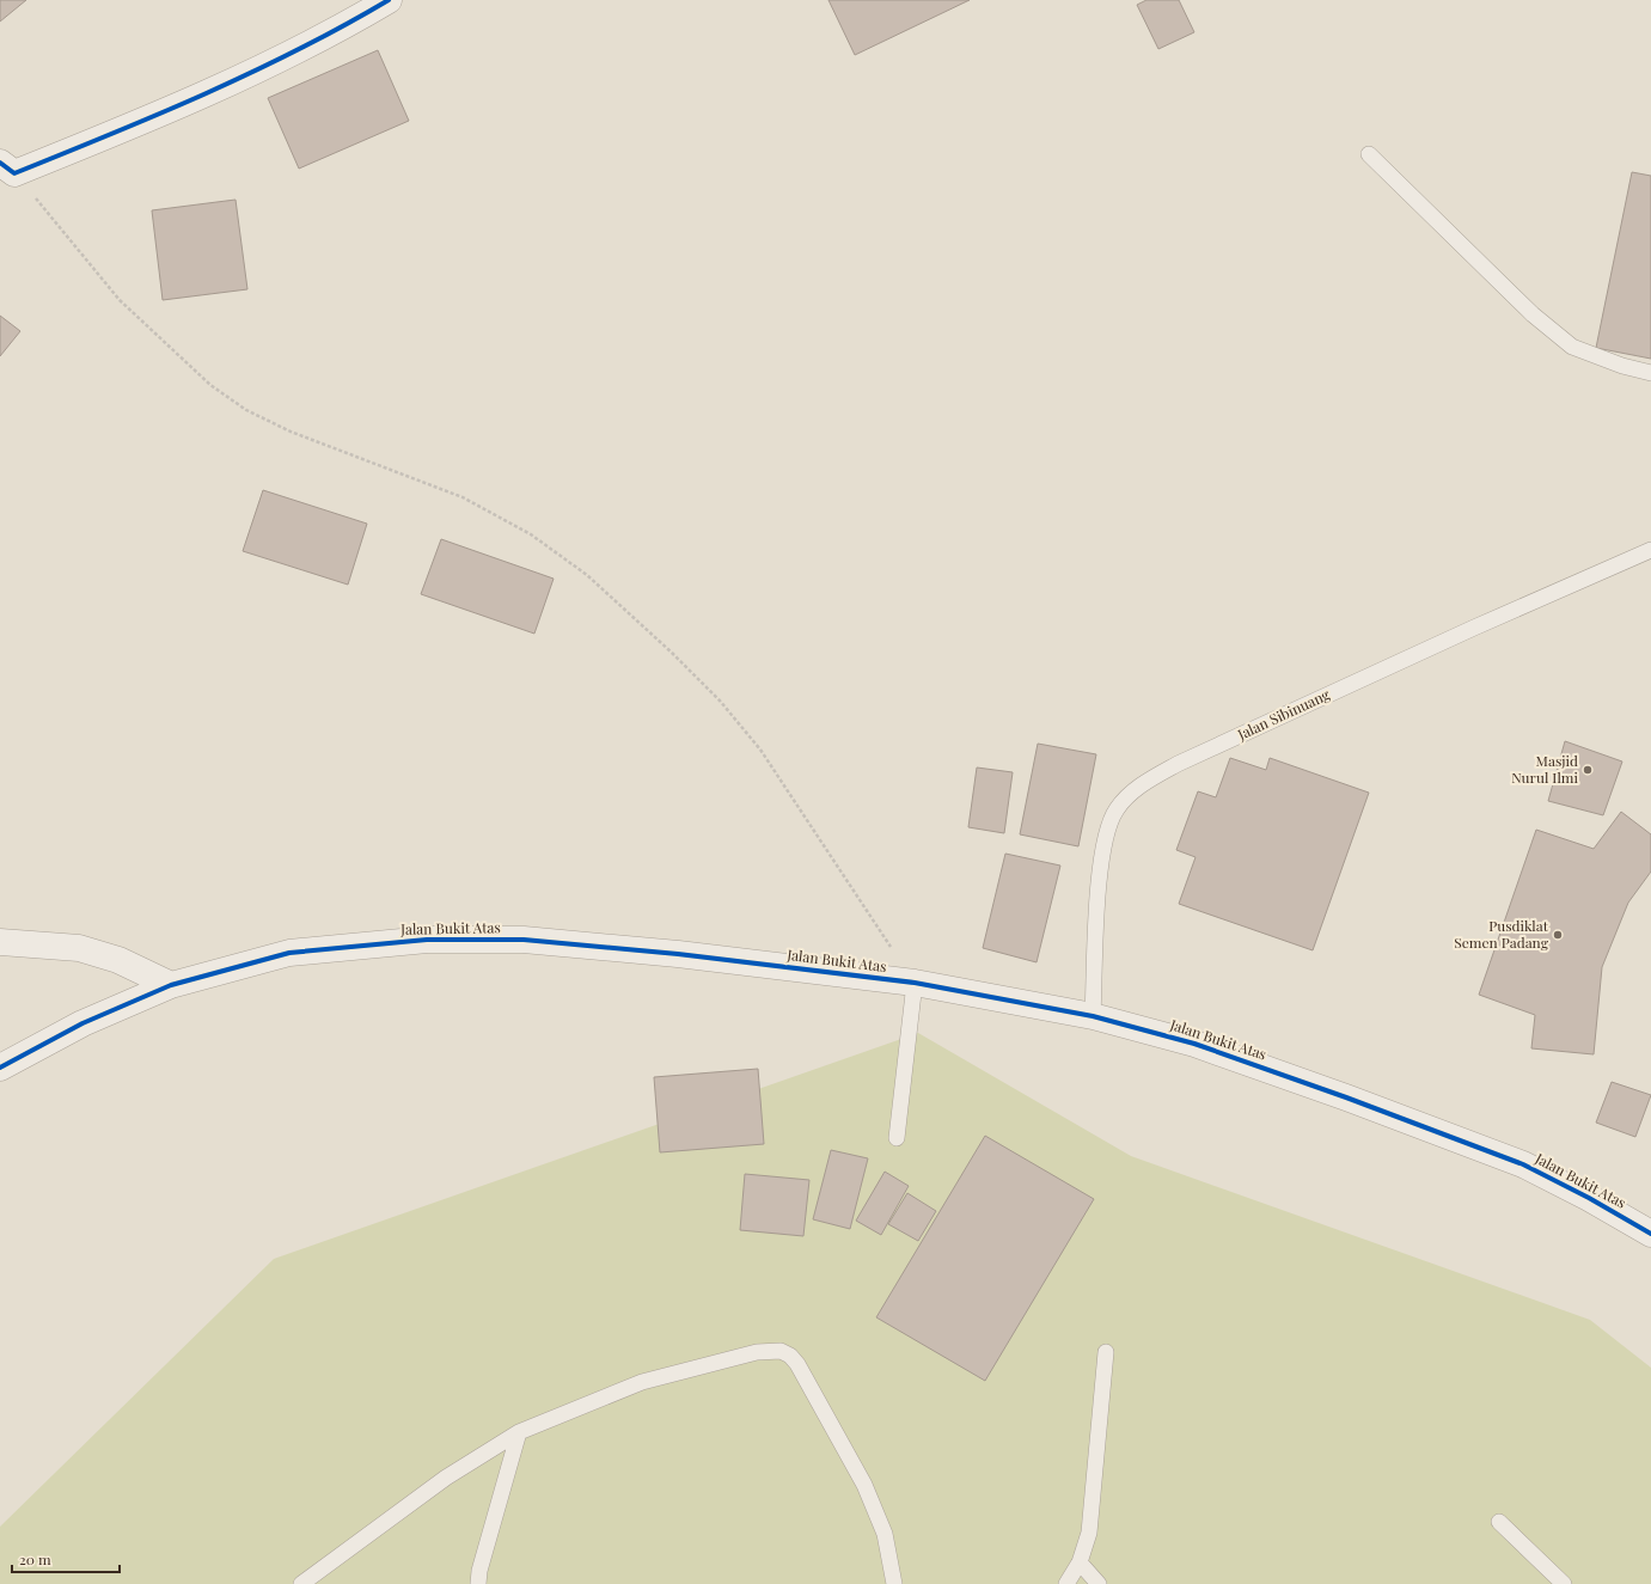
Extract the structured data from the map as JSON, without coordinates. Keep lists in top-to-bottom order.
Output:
{
  "streets": {
    "street": ["Jalan Bukit Atas"],
    "lane": ["Jalan Sibinuang"]
  },
  "crossings": [
    ["Jalan Sibinuang", "Jalan Bukit Atas"]
  ],
  "places": ["Masjid Nurul Ilmi", "Pusdiklat Semen Padang"],
  "scale_bar": "20 m"
}
